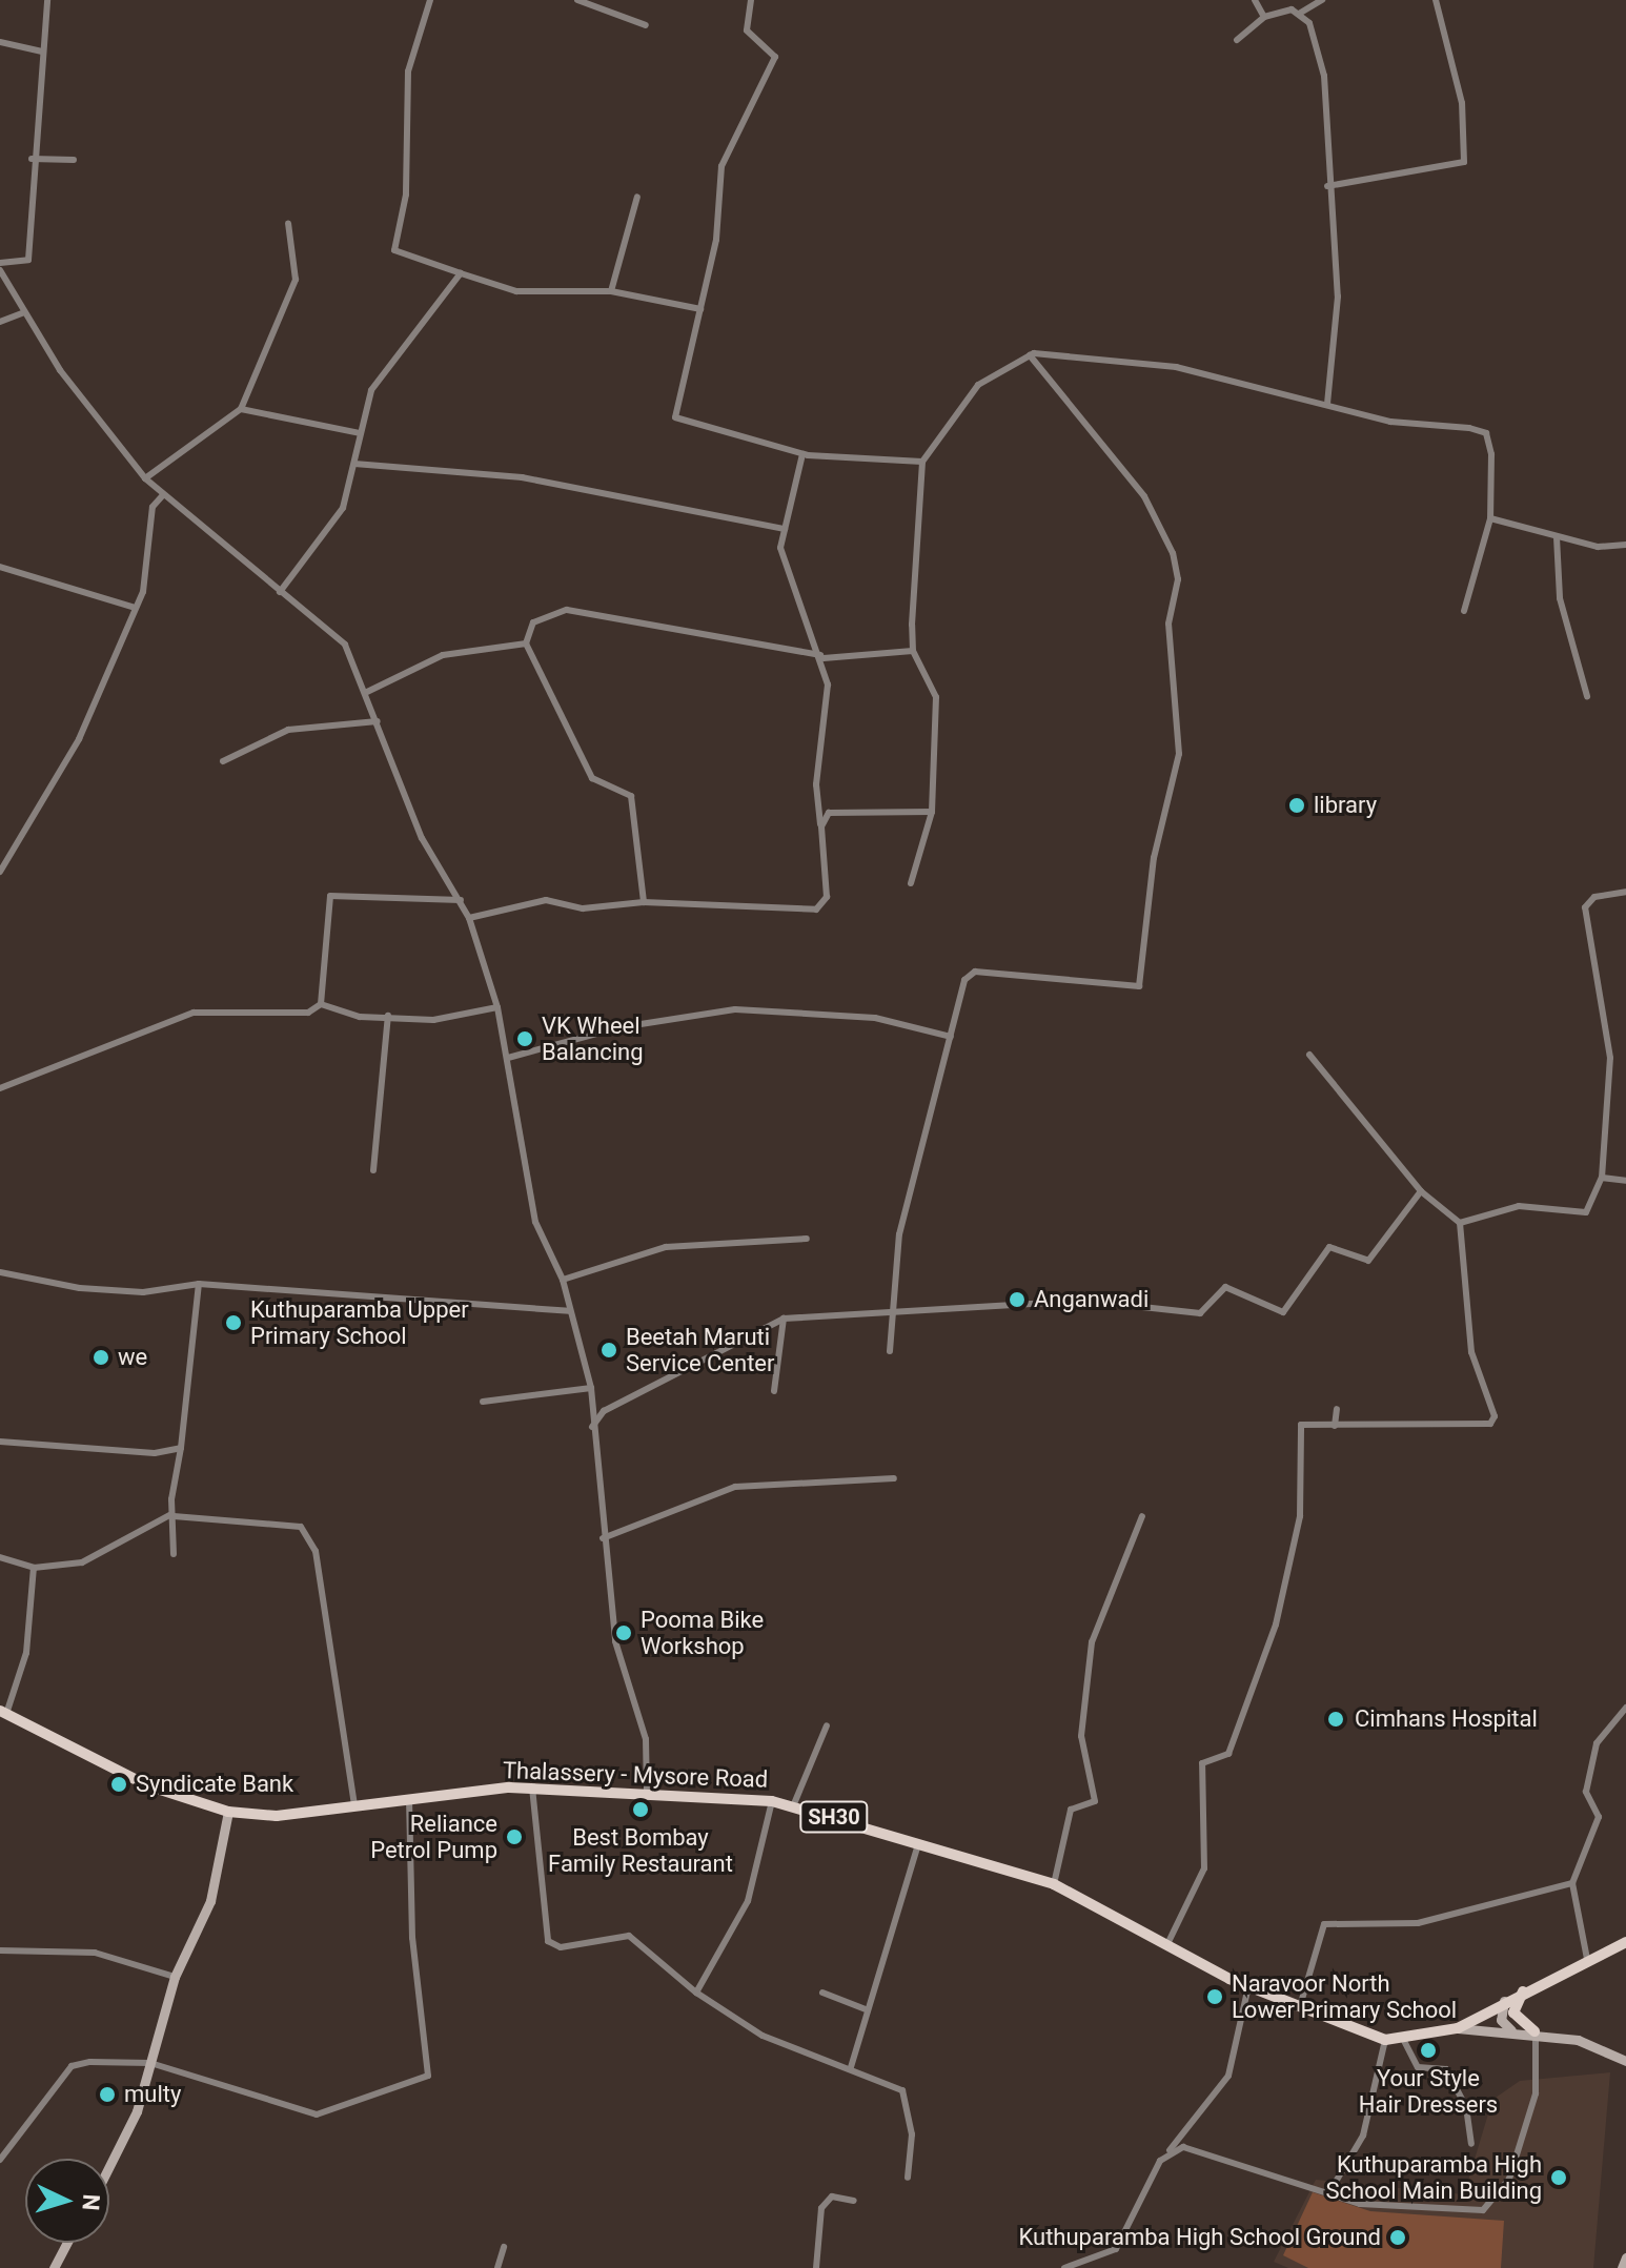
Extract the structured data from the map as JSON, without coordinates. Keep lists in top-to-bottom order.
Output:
{
  "streets": {
    "main road": ["Thalassery - Mysore Road", "SH30"]
  },
  "places": [
    "library",
    "VK Wheel Balancing",
    "Anganwadi",
    "Kuthuparamba Upper Primary School",
    "Beetah Maruti Service Center",
    "we",
    "Pooma Bike Workshop",
    "Cimhans Hospital",
    "Syndicate Bank",
    "Best Bombay Family Restaurant",
    "Reliance Petrol Pump",
    "Naravoor North Lower Primary School",
    "Your Style Hair Dressers",
    "multy",
    "Kuthuparamba High School Main Building",
    "Kuthuparamba High School Ground"
  ],
  "north": "right"
}
